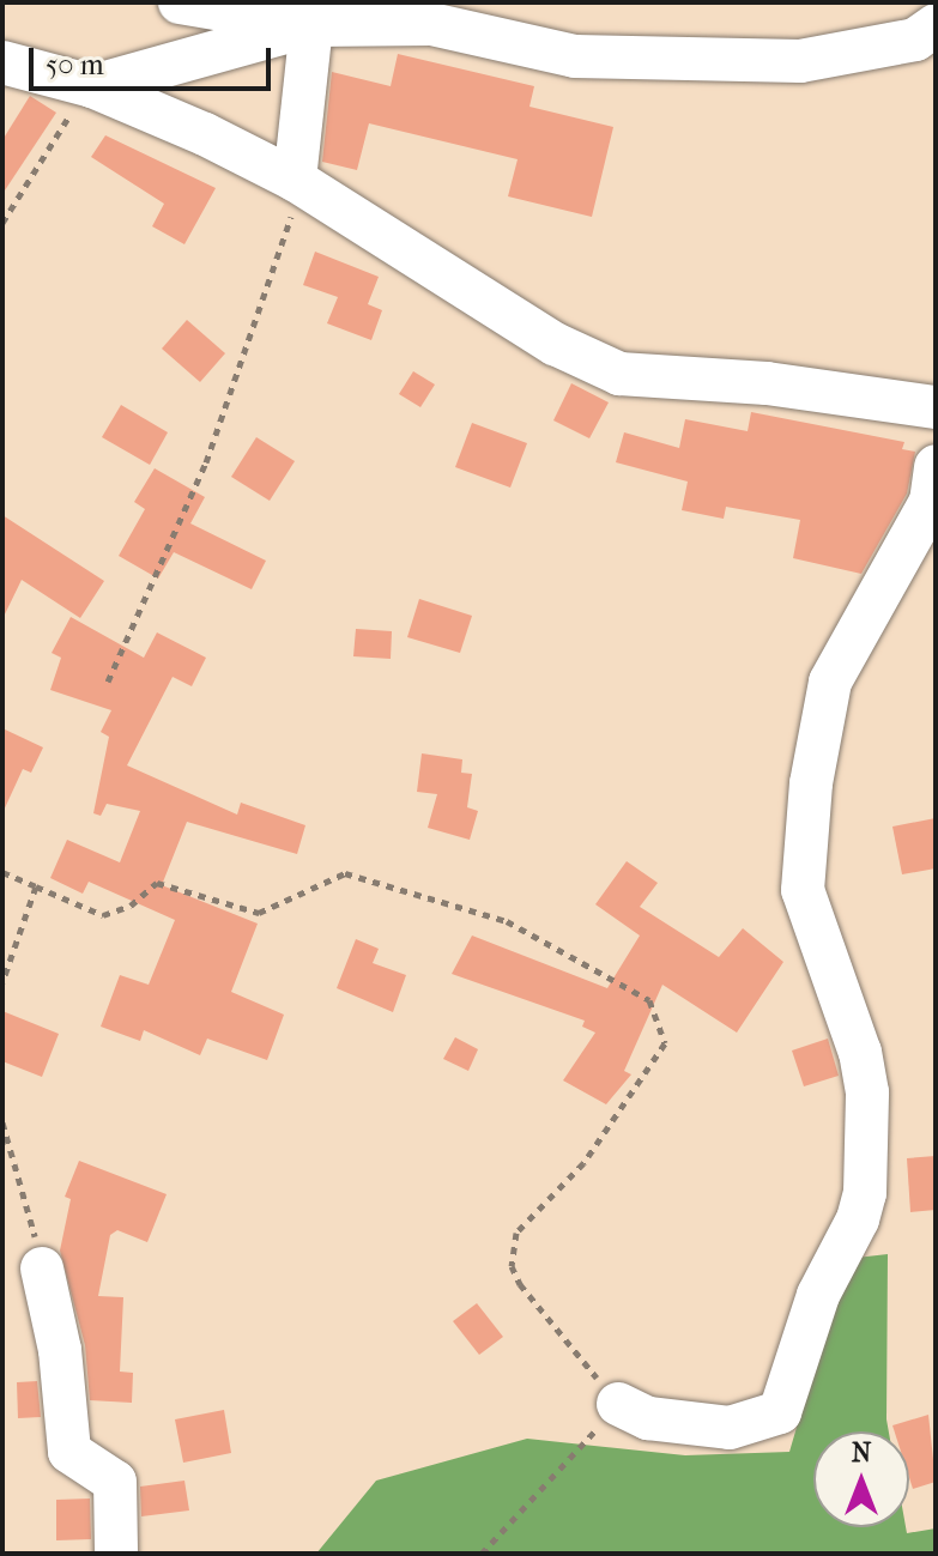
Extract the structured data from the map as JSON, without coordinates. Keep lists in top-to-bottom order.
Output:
{
  "scale_bar": "50 m",
  "north": "top"
}
